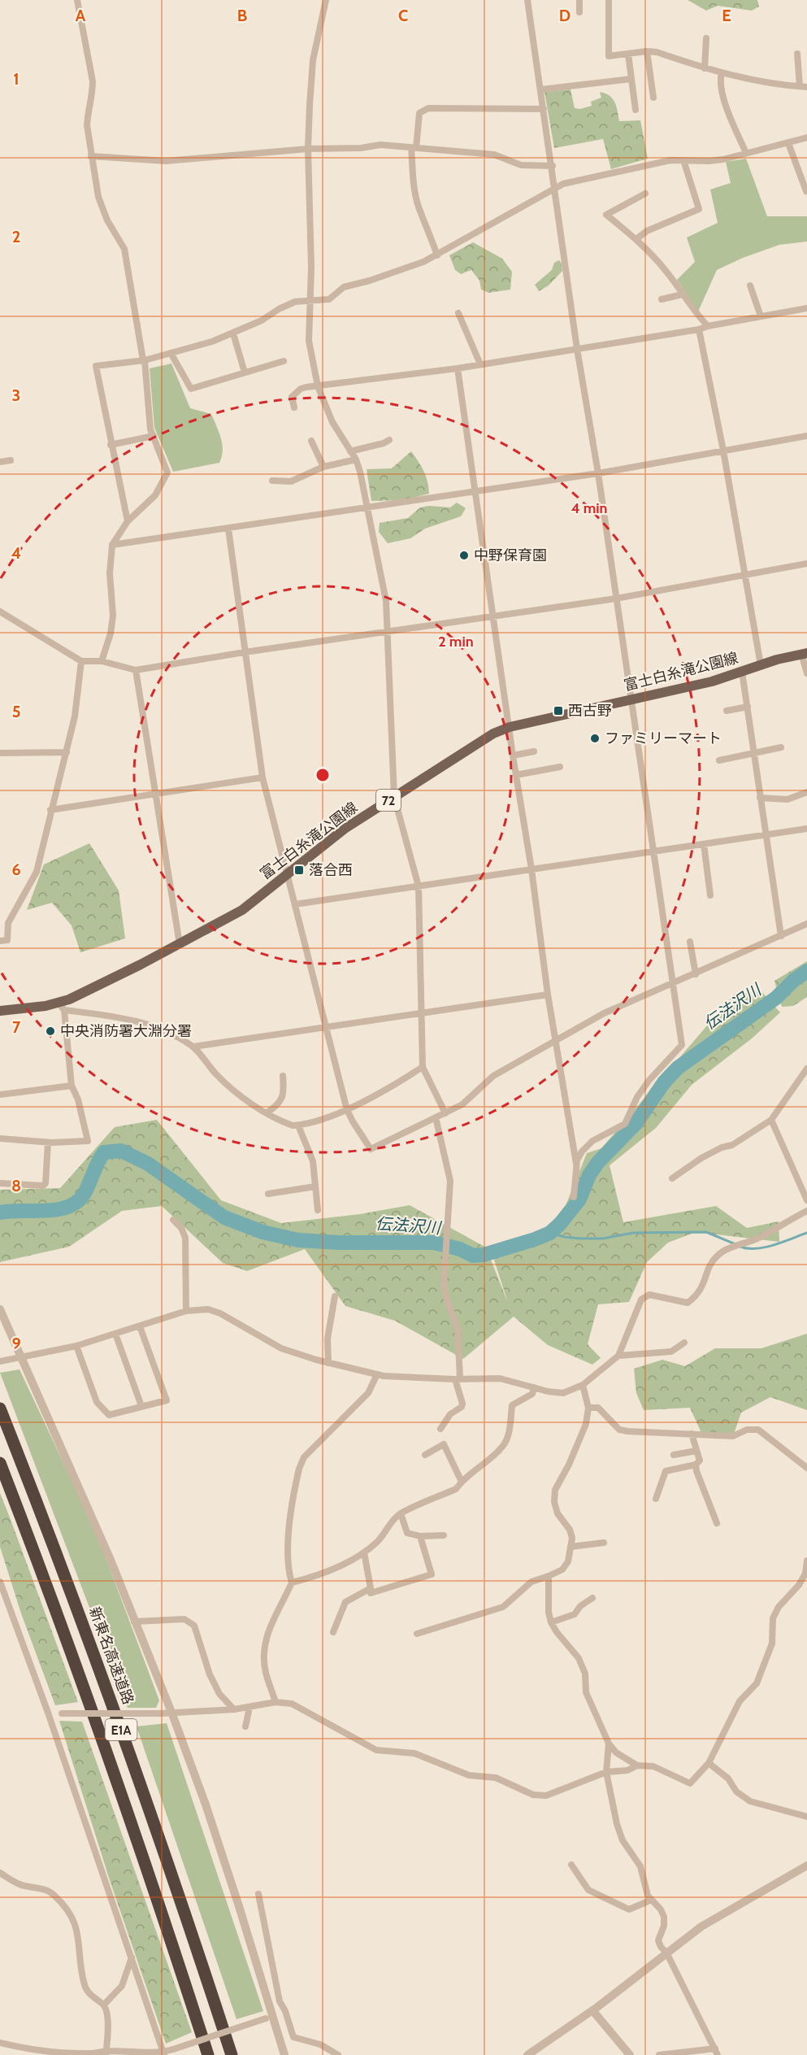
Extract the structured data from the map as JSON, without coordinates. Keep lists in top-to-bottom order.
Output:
{
  "streets": {
    "highway": ["新東名高速道路", "E1A"],
    "main road": ["富士白糸滝公園線", "72"]
  },
  "water": ["伝法沢川"],
  "places": {
    "other": ["中野保育園", "ファミリーマート", "中央消防署大淵分署"],
    "transit": ["西古野", "落合西"]
  },
  "grid": {
    "columns": [
      "A",
      "B",
      "C",
      "D",
      "E"
    ],
    "rows": [
      "1",
      "2",
      "3",
      "4",
      "5",
      "6",
      "7",
      "8",
      "9"
    ]
  },
  "rings": ["4 min", "2 min"]
}
